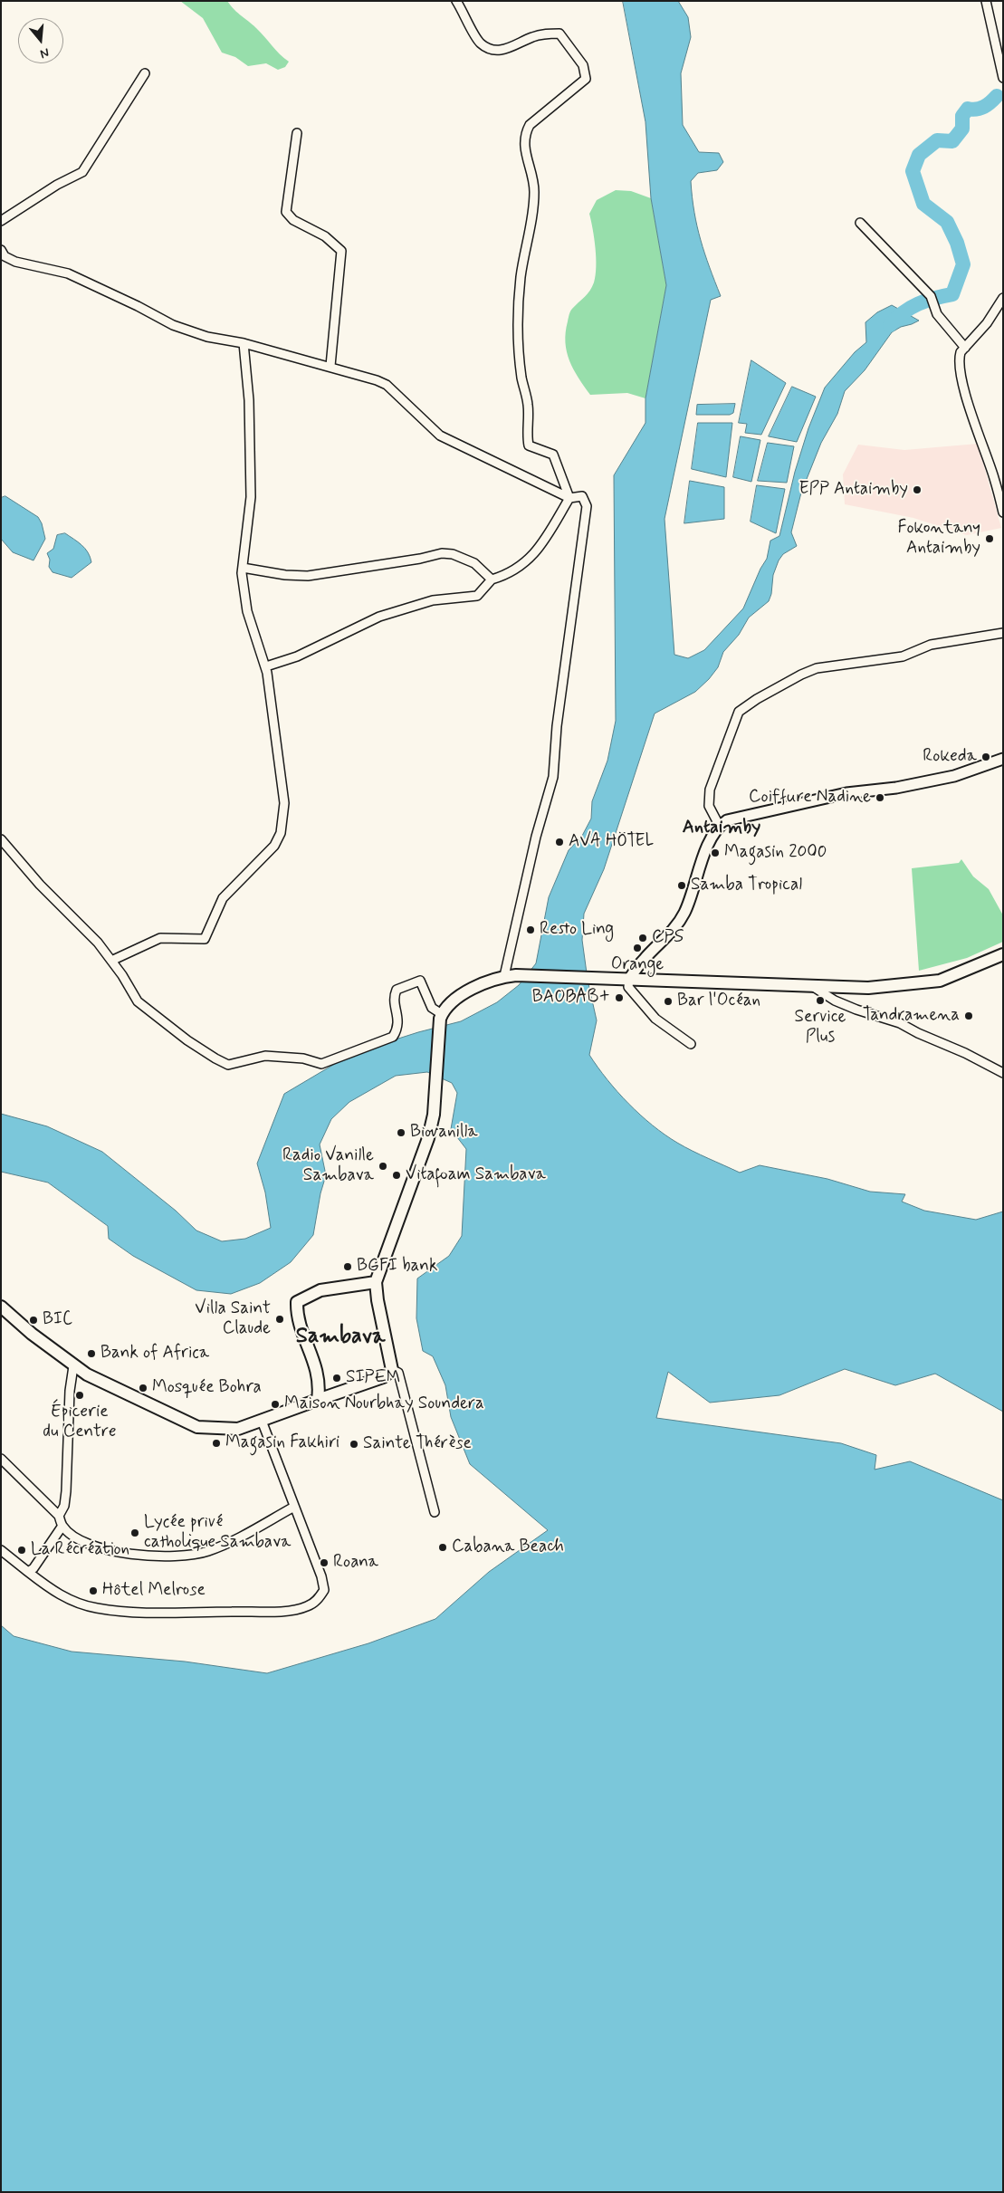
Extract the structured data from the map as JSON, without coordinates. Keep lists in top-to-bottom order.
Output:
{
  "districts": ["Antaimby", "Sambava"],
  "places": [
    "EPP Antaimby",
    "Fokontany Antaimby",
    "Rokeda",
    "Coiffure Nadine",
    "AVA HÖTEL",
    "Magasin 2000",
    "Samba Tropical",
    "Resto Ling",
    "CPS",
    "Orange",
    "BAOBAB+",
    "Service Plus",
    "Bar l'Océan",
    "Tandramena",
    "Biovanilla",
    "Radio Vanille Sambava",
    "Vitafoam Sambava",
    "BGFI bank",
    "Villa Saint Claude",
    "BIC",
    "Bank of Africa",
    "SIPEM",
    "Mosquée Bohra",
    "Épicerie du Centre",
    "Maison Nourbhay Soundera",
    "Magasin Fakhiri",
    "Sainte Thérèse",
    "Lycée privé catholique Sambava",
    "Cabana Beach",
    "La Récréation",
    "Roana",
    "Hôtel Melrose"
  ],
  "north": "bottom"
}
